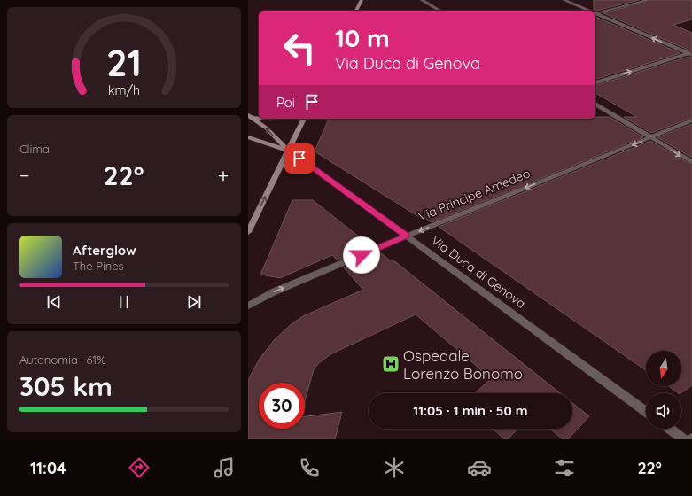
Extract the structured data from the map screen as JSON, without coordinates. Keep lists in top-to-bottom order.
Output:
{
  "streets": {
    "street": ["Via Principe Amedeo", "Via Duca di Genova"]
  },
  "crossings": [
    ["Via Principe Amedeo", "Via Duca di Genova"]
  ],
  "places": {
    "hospital": ["Ospedale Lorenzo Bonomo"]
  },
  "north": "bottom",
  "page": {
    "turn": ["10 m", "Via Duca di Genova"],
    "then": "Poi",
    "tile": [
      "Clima",
      ["Autonomia · 61%", "305 km"]
    ],
    "heat": ["−", "22°", "+"],
    "song": ["Afterglow", "The Pines"],
    "limit": "30",
    "trip": "11:05 · 1 min · 50 m",
    "tabs": ["11:04", "22°"],
    "gauge": ["21", "km/h"]
  }
}
